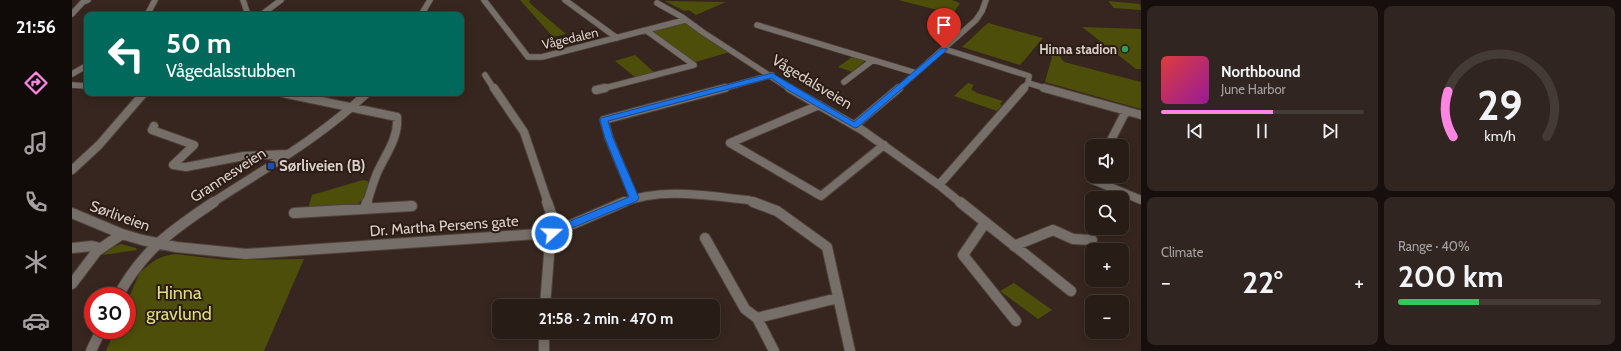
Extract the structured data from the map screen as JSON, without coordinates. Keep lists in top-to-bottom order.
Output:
{
  "streets": {
    "street": [
      "Vågedalen",
      "Vågedalsveien",
      "Grannesveien",
      "Sørliveien",
      "Dr. Martha Persens gate"
    ]
  },
  "crossings": [
    ["Vågedalen", "Vågedalsveien"],
    ["Grannesveien", "Sørliveien"],
    ["Grannesveien", "Dr. Martha Persens gate"],
    ["Sørliveien", "Dr. Martha Persens gate"]
  ],
  "parks": ["Hinna gravlund"],
  "places": {
    "other": ["Hinna stadion"],
    "transit": ["Sørliveien (B)"]
  },
  "page": {
    "tabs": "21:56",
    "turn": ["50 m", "Vågedalsstubben"],
    "song": ["Northbound", "June Harbor"],
    "map_buttons": ["+", "−"],
    "tile": [
      "Climate",
      ["Range · 40%", "200 km"]
    ],
    "heat": ["−", "22°", "+"],
    "limit": "30",
    "trip": "21:58 · 2 min · 470 m",
    "gauge": ["29", "km/h"]
  }
}
